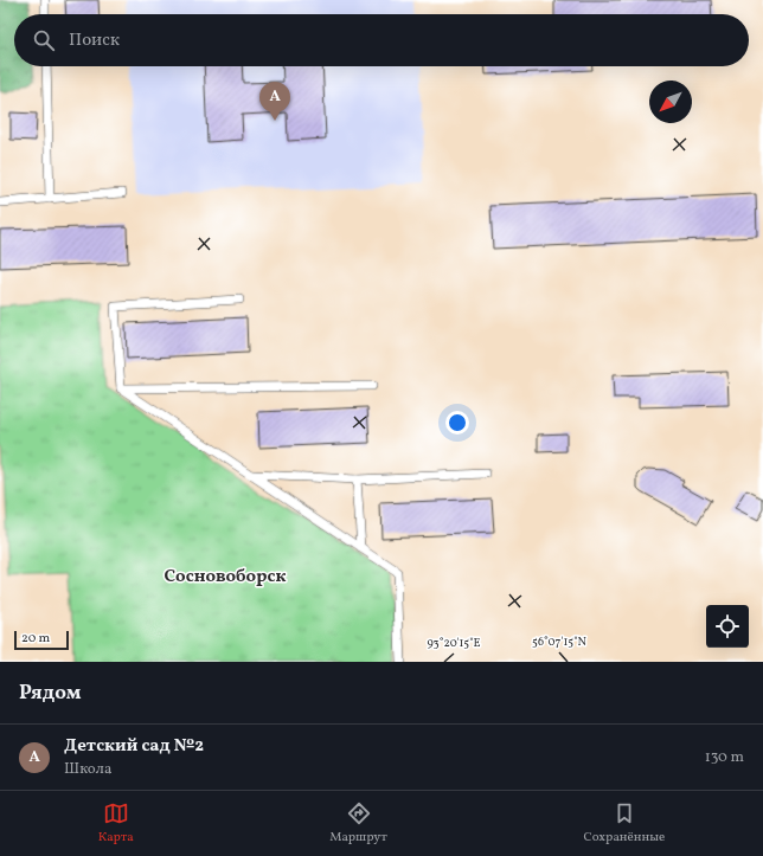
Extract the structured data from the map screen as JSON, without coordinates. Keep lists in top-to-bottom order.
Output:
{
  "districts": ["Сосновоборск"],
  "scale_bar": "20 m",
  "north": "bottom left",
  "page": {
    "search": "Поиск",
    "pins": "A",
    "scale": "20 m",
    "heading": "Рядом",
    "list": [
      {
        "mark": "A",
        "name": "Детский сад №2",
        "note": "Школа",
        "value": "130 m"
      }
    ],
    "nav": ["Карта", "Маршрут", "Сохранённые"]
  },
  "coordinates": ["56°07'15\"N", "93°20'15\"E"]
}
